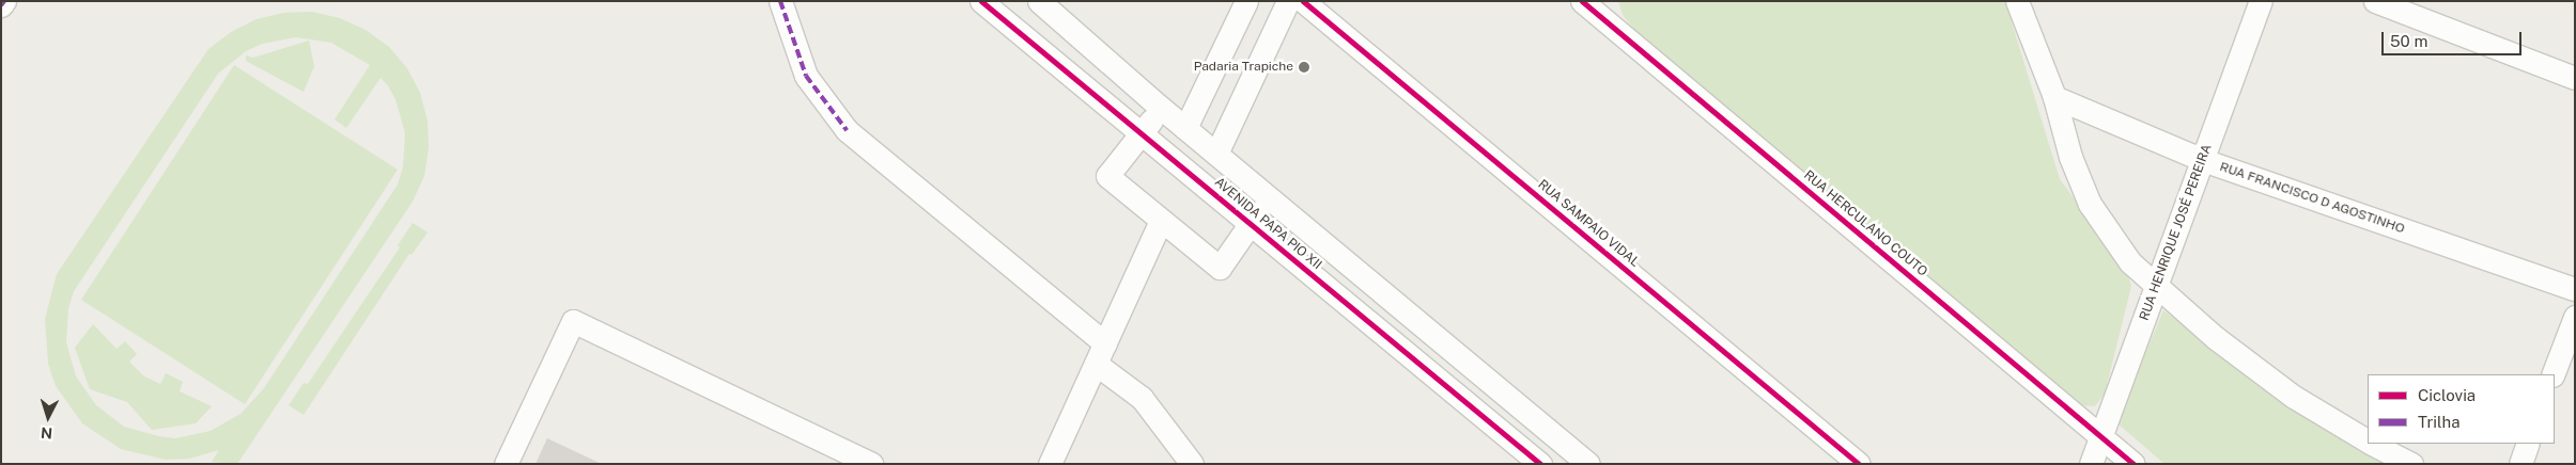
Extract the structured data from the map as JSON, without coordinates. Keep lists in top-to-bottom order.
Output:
{
  "streets": {
    "street": [
      "RUA FRANCISCO D AGOSTINHO",
      "AVENIDA PAPA PIO XII",
      "RUA SAMPAIO VIDAL",
      "RUA HERCULANO COUTO",
      "RUA HENRIQUE JOSÉ PEREIRA"
    ]
  },
  "crossings": [
    ["RUA FRANCISCO D AGOSTINHO", "RUA HENRIQUE JOSÉ PEREIRA"],
    ["RUA HERCULANO COUTO", "RUA HENRIQUE JOSÉ PEREIRA"]
  ],
  "places": ["Padaria Trapiche"],
  "legend": ["Ciclovia", "Trilha"],
  "scale_bar": "50 m",
  "north": "bottom"
}
